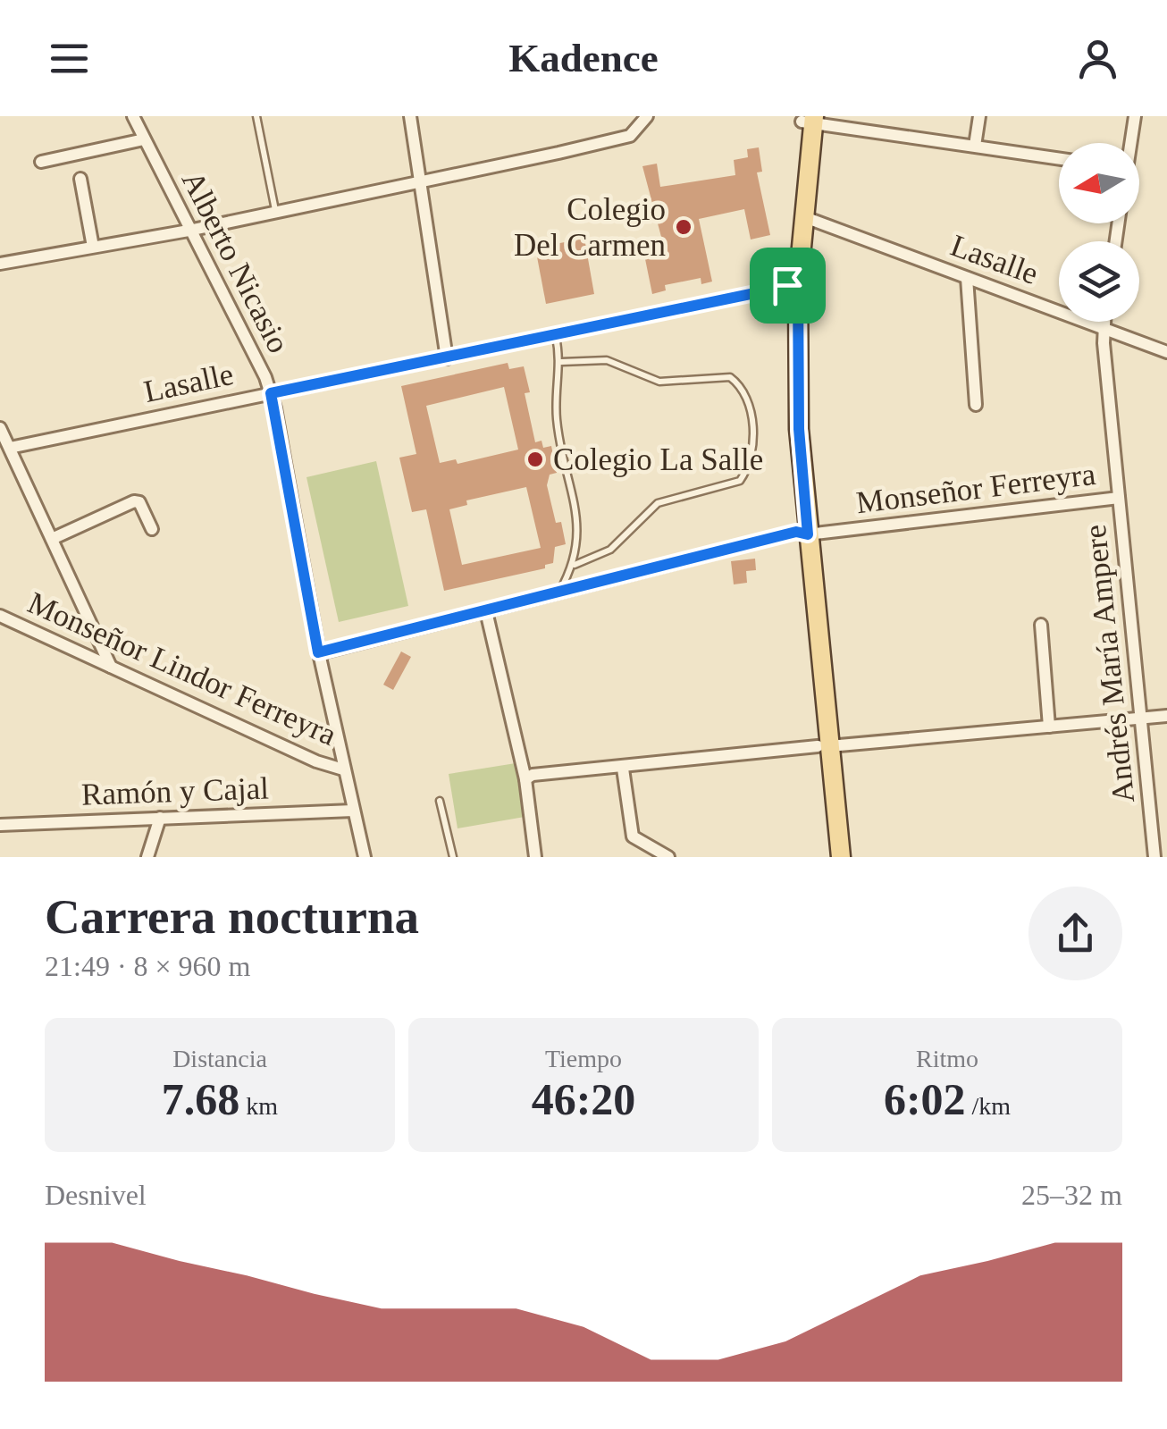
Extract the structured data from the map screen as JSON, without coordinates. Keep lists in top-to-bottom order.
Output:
{
  "streets": {
    "street": [
      "Lasalle",
      "Alberto Nicasio",
      "Monseñor Ferreyra",
      "Andrés María Ampere",
      "Monseñor Lindor Ferreyra",
      "Ramón y Cajal"
    ]
  },
  "crossings": [
    ["Lasalle", "Alberto Nicasio"],
    ["Lasalle", "Andrés María Ampere"],
    ["Alberto Nicasio", "Monseñor Ferreyra"],
    ["Alberto Nicasio", "Monseñor Lindor Ferreyra"],
    ["Alberto Nicasio", "Ramón y Cajal"],
    ["Monseñor Ferreyra", "Andrés María Ampere"]
  ],
  "places": ["Colegio Del Carmen", "Colegio La Salle"],
  "north": "left",
  "page": {
    "header": "Kadence",
    "heading": ["Carrera nocturna", "21:49 · 8 × 960 m"],
    "stats": [
      ["Distancia", "7.68 km"],
      ["Tiempo", "46:20"],
      ["Ritmo", "6:02 /km"]
    ],
    "chart": ["Desnivel", "25–32 m"]
  }
}
